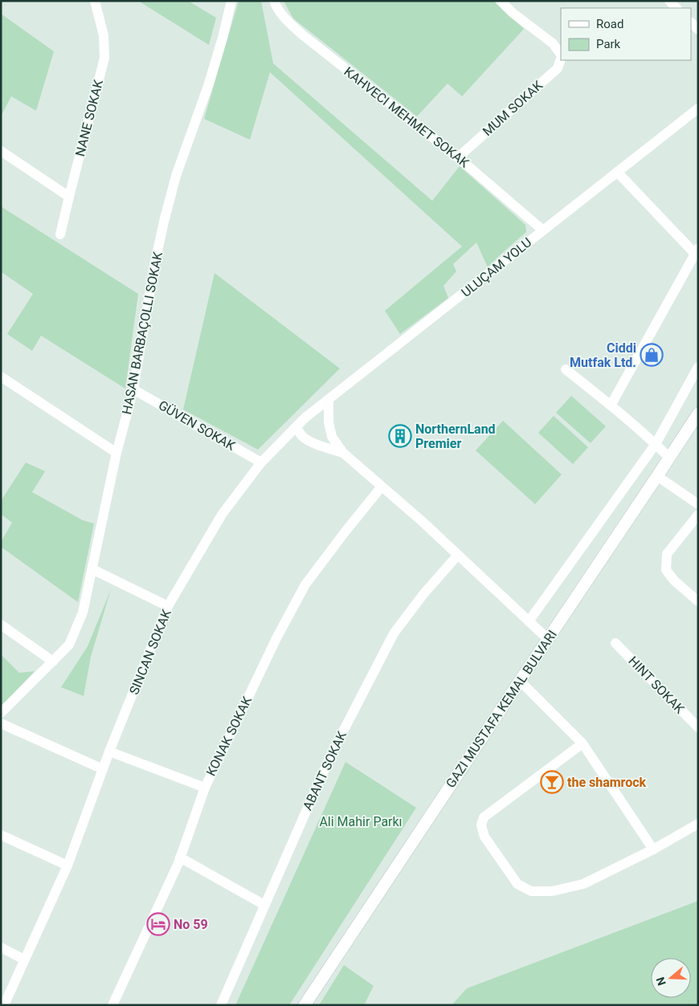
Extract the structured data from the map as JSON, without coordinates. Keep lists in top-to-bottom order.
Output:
{
  "streets": {
    "street": [
      "MUM SOKAK",
      "KAHVECI MEHMET SOKAK",
      "NANE SOKAK",
      "ULUÇAM YOLU",
      "HASAN BARBAÇOLLI SOKAK",
      "GÜVEN SOKAK",
      "SINCAN SOKAK",
      "HINT SOKAK",
      "KONAK SOKAK",
      "ABANT SOKAK"
    ]
  },
  "crossings": [
    ["MUM SOKAK", "KAHVECI MEHMET SOKAK"],
    ["KAHVECI MEHMET SOKAK", "ULUÇAM YOLU"],
    ["ULUÇAM YOLU", "SINCAN SOKAK"],
    ["HASAN BARBAÇOLLI SOKAK", "GÜVEN SOKAK"],
    ["GÜVEN SOKAK", "SINCAN SOKAK"]
  ],
  "parks": ["Ali Mahir Parkı"],
  "places": {
    "shop": ["Ciddi Mutfak Ltd."],
    "building": ["NorthernLand Premier"],
    "bar": ["the shamrock"],
    "hotel": ["No 59"]
  },
  "legend": ["Road", "Park"],
  "north": "left"
}
